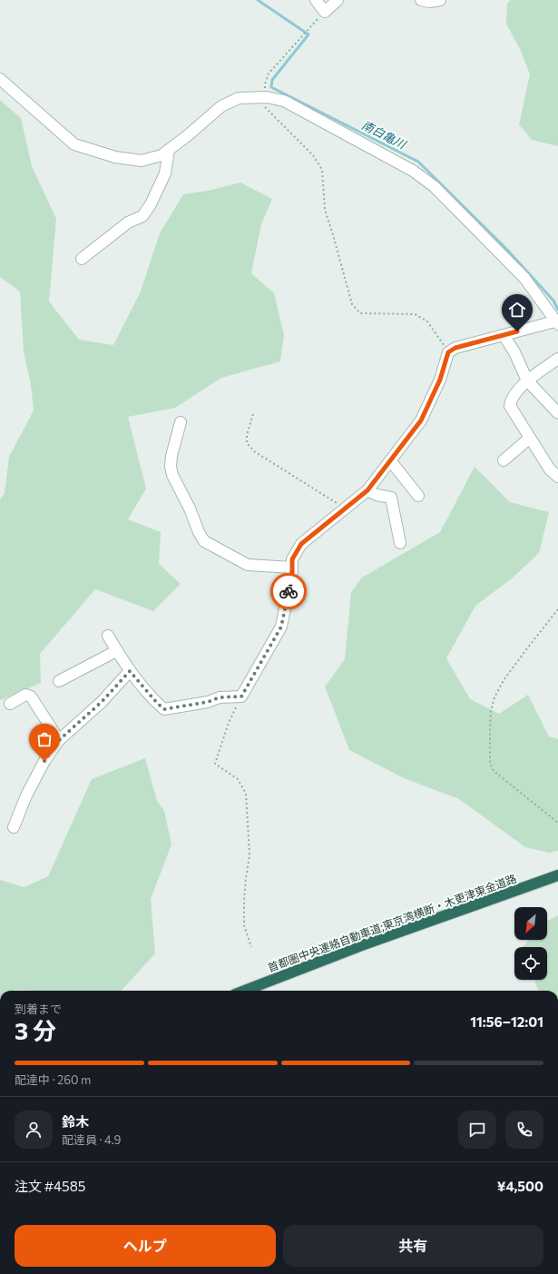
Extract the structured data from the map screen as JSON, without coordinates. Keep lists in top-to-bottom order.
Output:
{
  "streets": {
    "highway": ["首都圏中央連絡自動車道;東京湾横断・木更津東金道路"]
  },
  "water": ["南白亀川"],
  "north": "bottom left",
  "page": {
    "heading": ["3 分", "到着まで", "11:56–12:01"],
    "panel": [
      "鈴木",
      "配達員 · 4.9",
      "注文 #4585",
      "¥4,500"
    ],
    "bar": "配達中 · 260 m",
    "buttons": ["ヘルプ", "共有"]
  }
}
